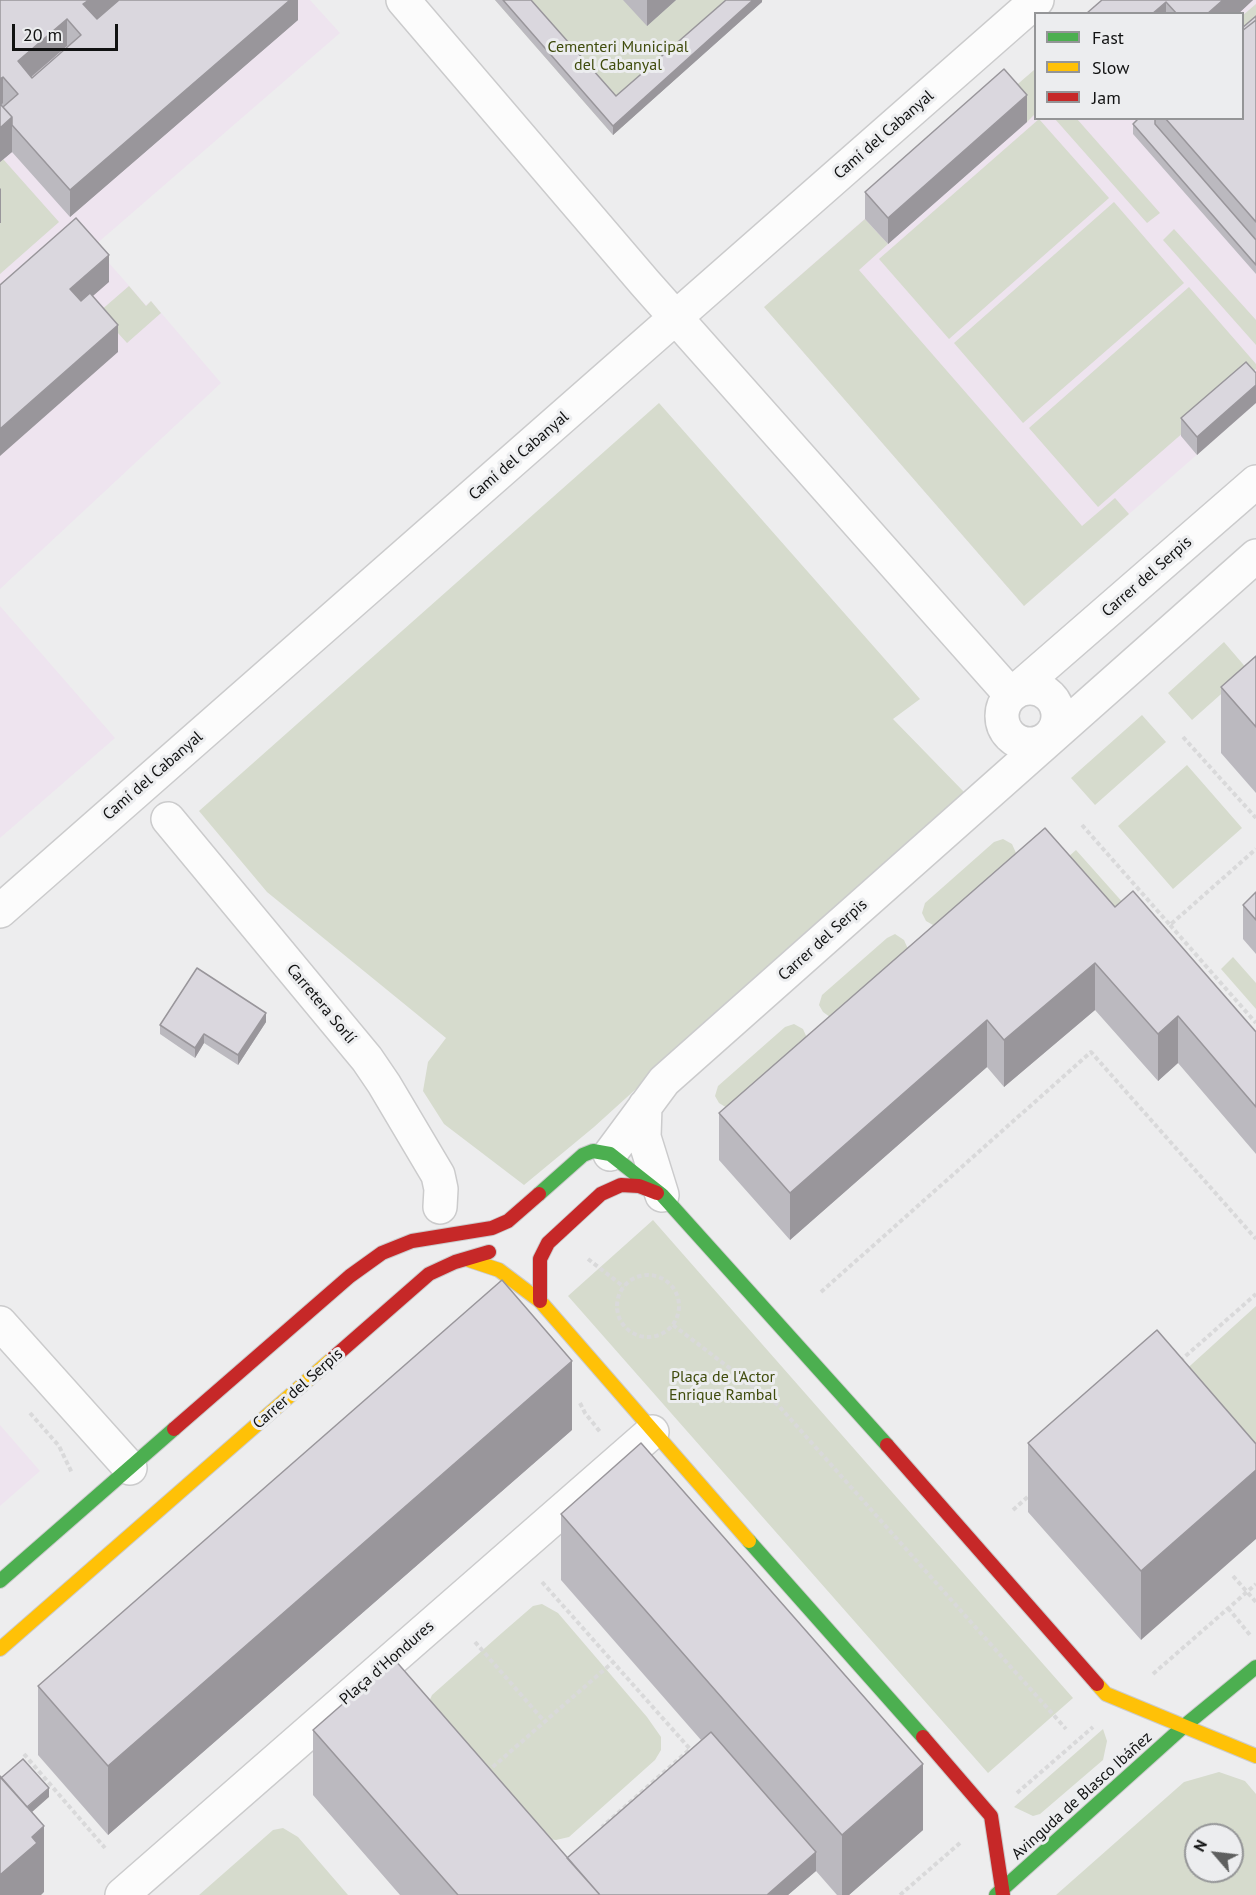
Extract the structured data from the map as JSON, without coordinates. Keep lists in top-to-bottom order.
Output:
{
  "streets": {
    "street": [
      "Camí del Cabanyal",
      "Carrer del Serpis",
      "Carretera Sorlí",
      "Plaça d'Hondures",
      "Avinguda de Blasco Ibáñez"
    ]
  },
  "parks": ["Cementeri Municipal del Cabanyal", "Plaça de l'Actor Enrique Rambal"],
  "legend": ["Fast", "Slow", "Jam"],
  "scale_bar": "20 m",
  "north": "top left"
}
